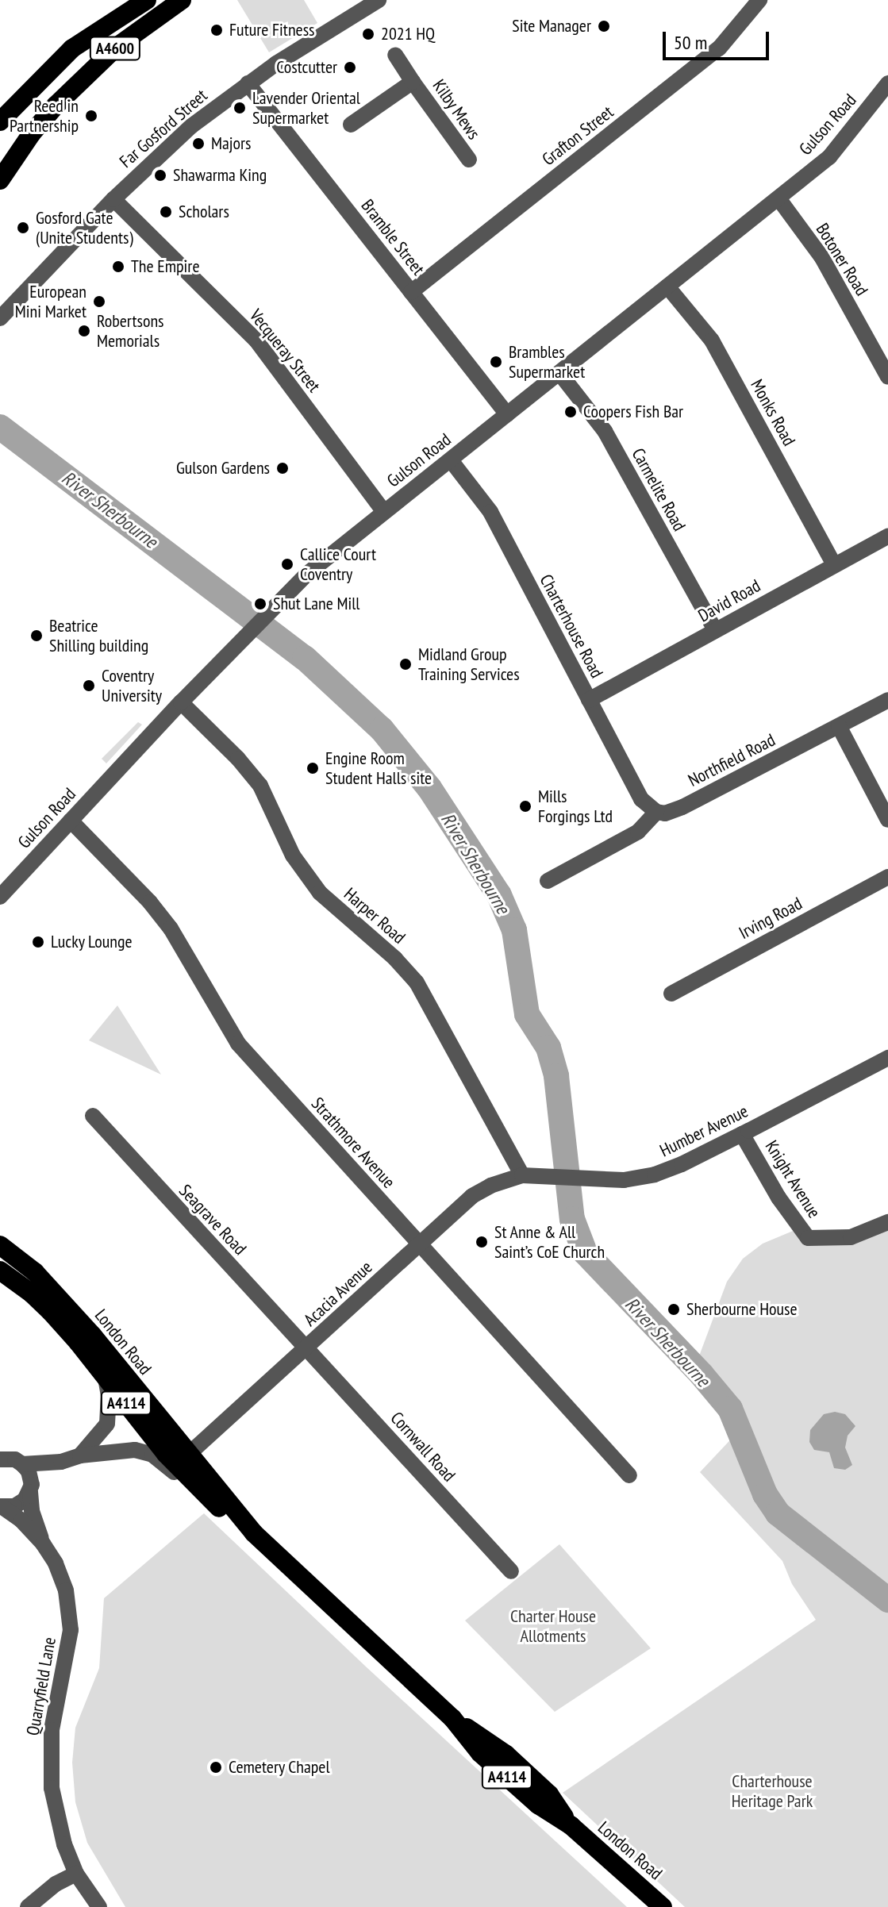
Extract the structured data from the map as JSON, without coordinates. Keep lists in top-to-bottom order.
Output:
{
  "streets": {
    "highway": ["A4600", "London Road", "A4114"],
    "street": [
      "Kilby Mews",
      "Gulson Road",
      "Far Gosford Street",
      "Grafton Street",
      "Bramble Street",
      "Botoner Road",
      "Vecqueray Street",
      "Monks Road",
      "Carmelite Road",
      "David Road",
      "Charterhouse Road",
      "Northfield Road",
      "Harper Road",
      "Irving Road",
      "Humber Avenue",
      "Strathmore Avenue",
      "Knight Avenue",
      "Seagrave Road",
      "Acacia Avenue",
      "Cornwall Road",
      "Quarryfield Lane"
    ]
  },
  "crossings": [
    ["Gulson Road", "Bramble Street"],
    ["Gulson Road", "Botoner Road"],
    ["Gulson Road", "Vecqueray Street"],
    ["Gulson Road", "Monks Road"],
    ["Gulson Road", "Carmelite Road"],
    ["Gulson Road", "Charterhouse Road"],
    ["Gulson Road", "Harper Road"],
    ["Gulson Road", "Strathmore Avenue"],
    ["Far Gosford Street", "Bramble Street"],
    ["Far Gosford Street", "Vecqueray Street"],
    ["Grafton Street", "Bramble Street"],
    ["Monks Road", "David Road"],
    ["Carmelite Road", "David Road"],
    ["David Road", "Charterhouse Road"],
    ["Charterhouse Road", "Northfield Road"],
    ["Harper Road", "Humber Avenue"],
    ["Harper Road", "Acacia Avenue"],
    ["Humber Avenue", "Knight Avenue"],
    ["Humber Avenue", "Acacia Avenue"],
    ["Strathmore Avenue", "Acacia Avenue"],
    ["Seagrave Road", "Acacia Avenue"],
    ["Seagrave Road", "Cornwall Road"],
    ["Acacia Avenue", "London Road"],
    ["Acacia Avenue", "Cornwall Road"]
  ],
  "water": ["River Sherbourne"],
  "parks": ["Charter House Allotments", "Charterhouse Heritage Park"],
  "places": [
    "Site Manager",
    "Future Fitness",
    "2021 HQ",
    "Costcutter",
    "Lavender Oriental Supermarket",
    "Reed in Partnership",
    "Majors",
    "Shawarma King",
    "Scholars",
    "Gosford Gate (Unite Students)",
    "The Empire",
    "European Mini Market",
    "Robertsons Memorials",
    "Brambles Supermarket",
    "Coopers Fish Bar",
    "Gulson Gardens",
    "Callice Court Coventry",
    "Shut Lane Mill",
    "Beatrice Shilling building",
    "Midland Group Training Services",
    "Coventry University",
    "Engine Room Student Halls site",
    "Mills Forgings Ltd",
    "Lucky Lounge",
    "St Anne & All Saint’s CoE Church",
    "Sherbourne House",
    "Cemetery Chapel"
  ],
  "scale_bar": "50 m"
}
